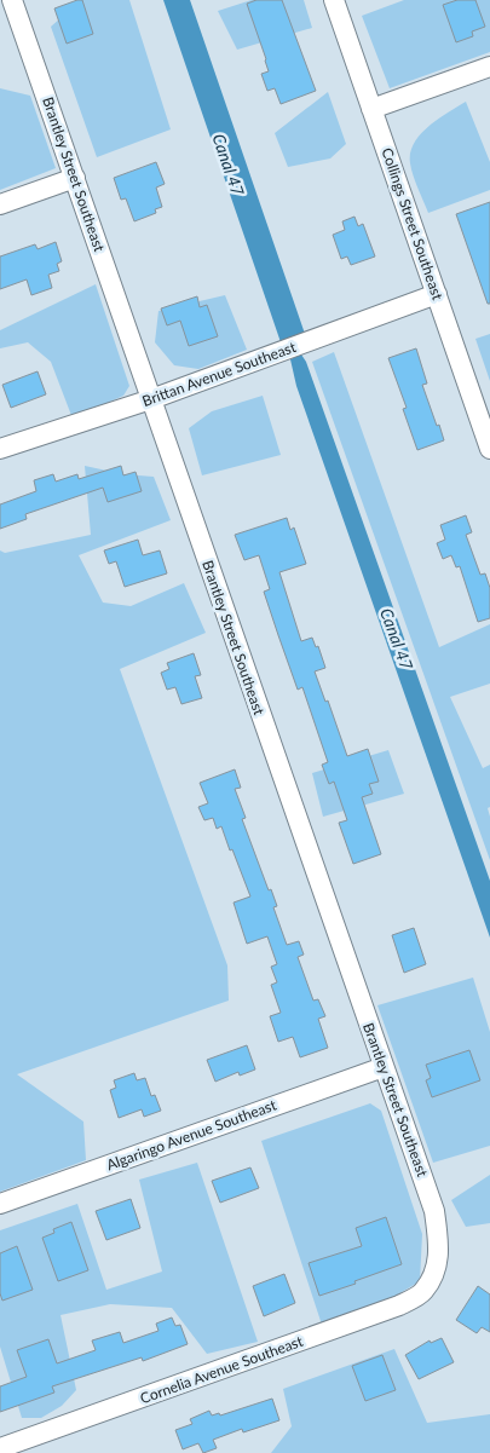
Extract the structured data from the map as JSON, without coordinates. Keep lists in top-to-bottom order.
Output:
{
  "streets": {
    "street": [
      "Brantley Street Southeast",
      "Collings Street Southeast",
      "Brittan Avenue Southeast",
      "Algaringo Avenue Southeast",
      "Cornelia Avenue Southeast"
    ]
  },
  "crossings": [
    ["Brantley Street Southeast", "Brittan Avenue Southeast"],
    ["Brantley Street Southeast", "Algaringo Avenue Southeast"],
    ["Brantley Street Southeast", "Cornelia Avenue Southeast"],
    ["Collings Street Southeast", "Brittan Avenue Southeast"]
  ],
  "water": ["Canal 47"]
}
